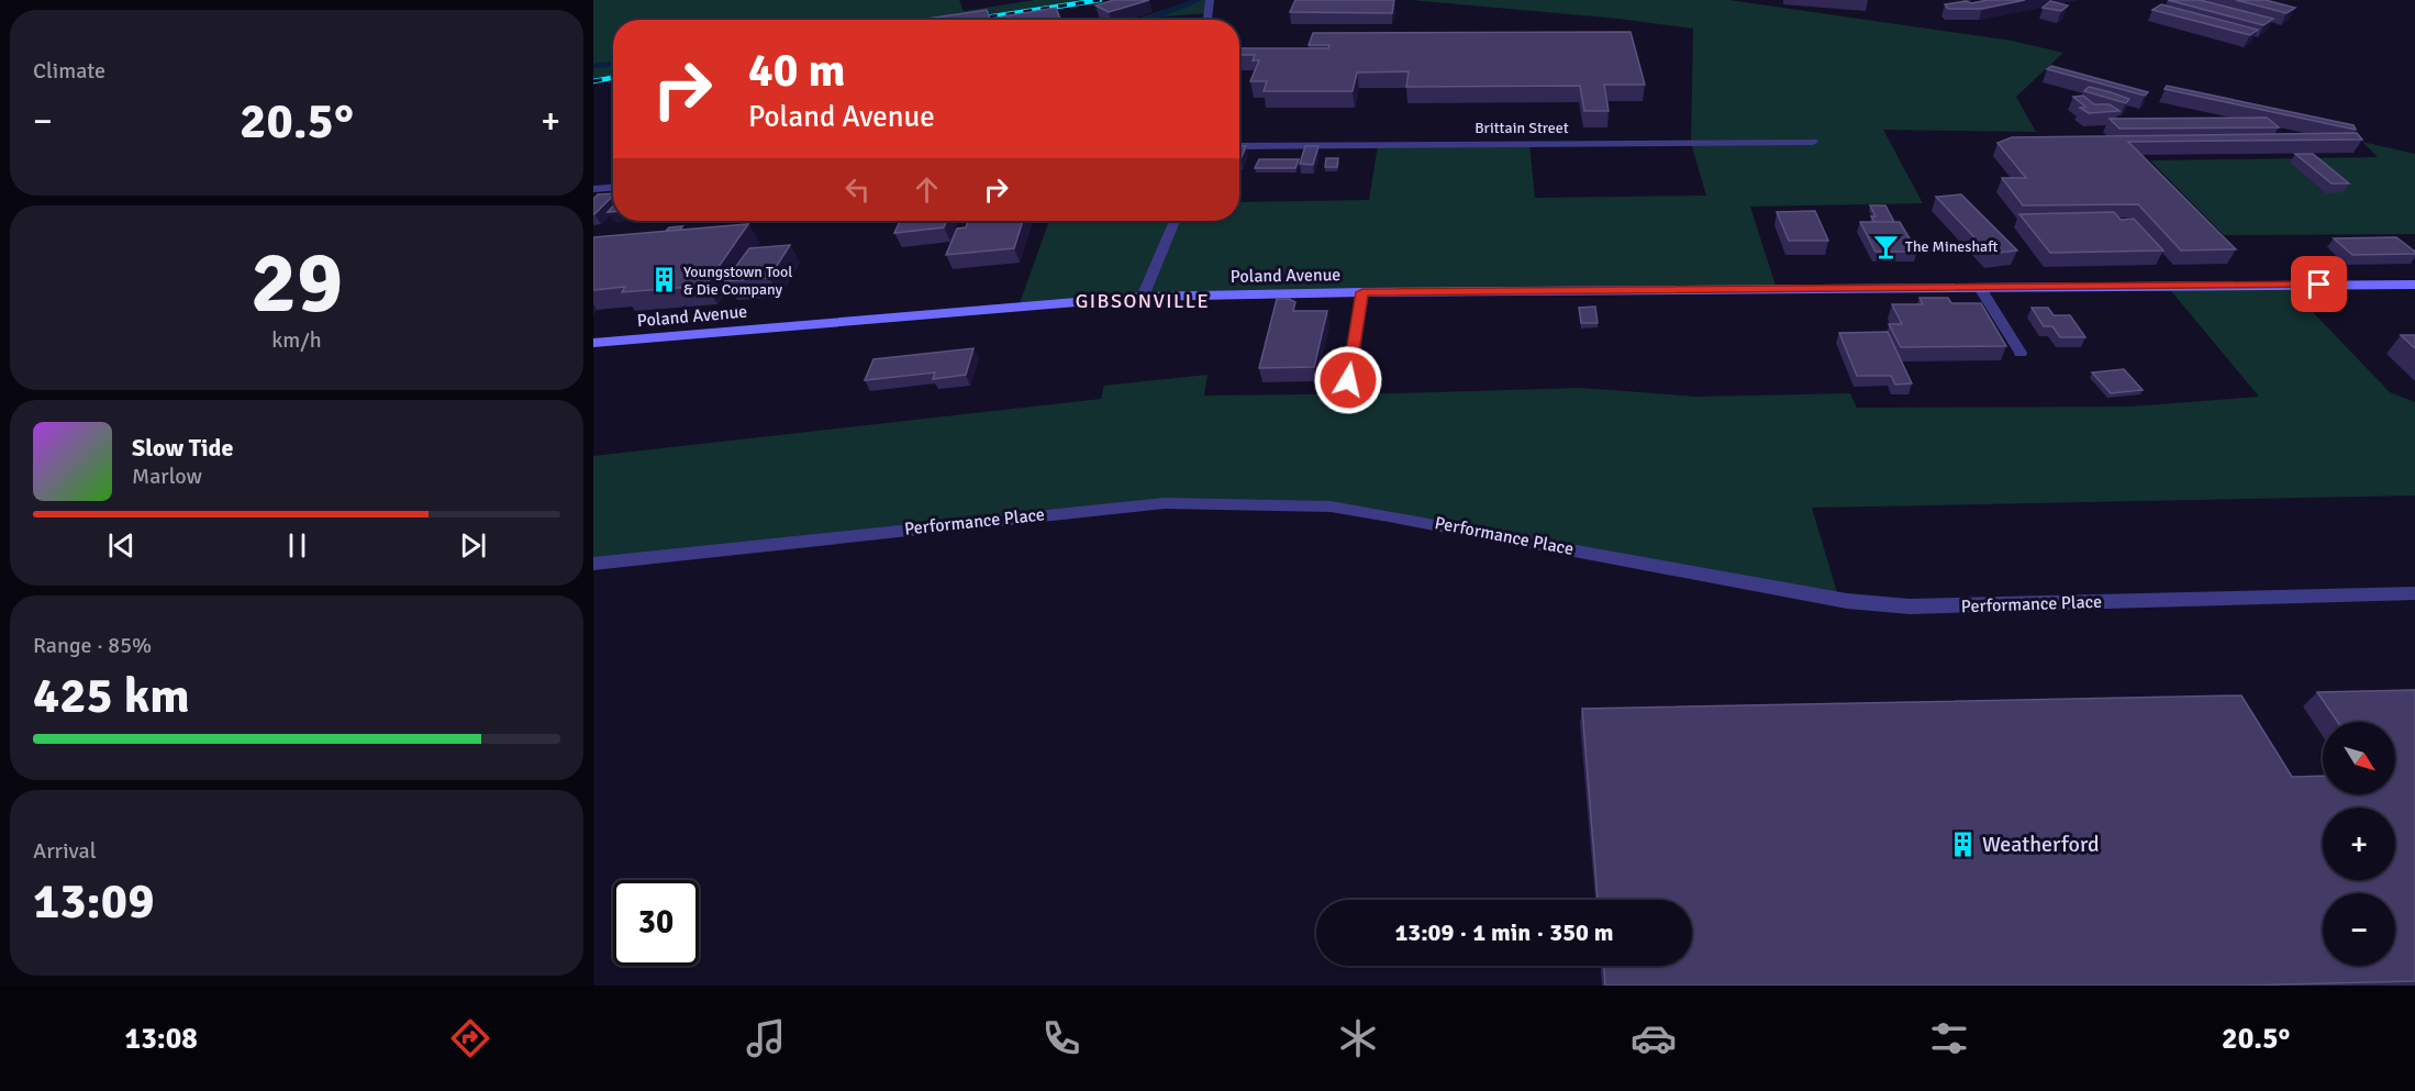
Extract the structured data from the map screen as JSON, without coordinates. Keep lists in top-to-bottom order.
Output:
{
  "streets": {
    "main road": ["Poland Avenue"],
    "street": ["Brittain Street", "Performance Place"]
  },
  "districts": ["GIBSONVILLE"],
  "places": {
    "bar": ["The Mineshaft"],
    "building": ["Youngstown Tool & Die Company", "Weatherford"]
  },
  "north": "bottom right",
  "page": {
    "tile": [
      "Climate",
      ["29", "km/h"],
      ["Range · 85%", "425 km"],
      ["Arrival", "13:09"]
    ],
    "turn": ["40 m", "Poland Avenue"],
    "heat": ["−", "20.5°", "+"],
    "song": ["Slow Tide", "Marlow"],
    "map_buttons": ["+", "−"],
    "limit": "30",
    "trip": "13:09 · 1 min · 350 m",
    "tabs": ["13:08", "20.5°"]
  }
}
